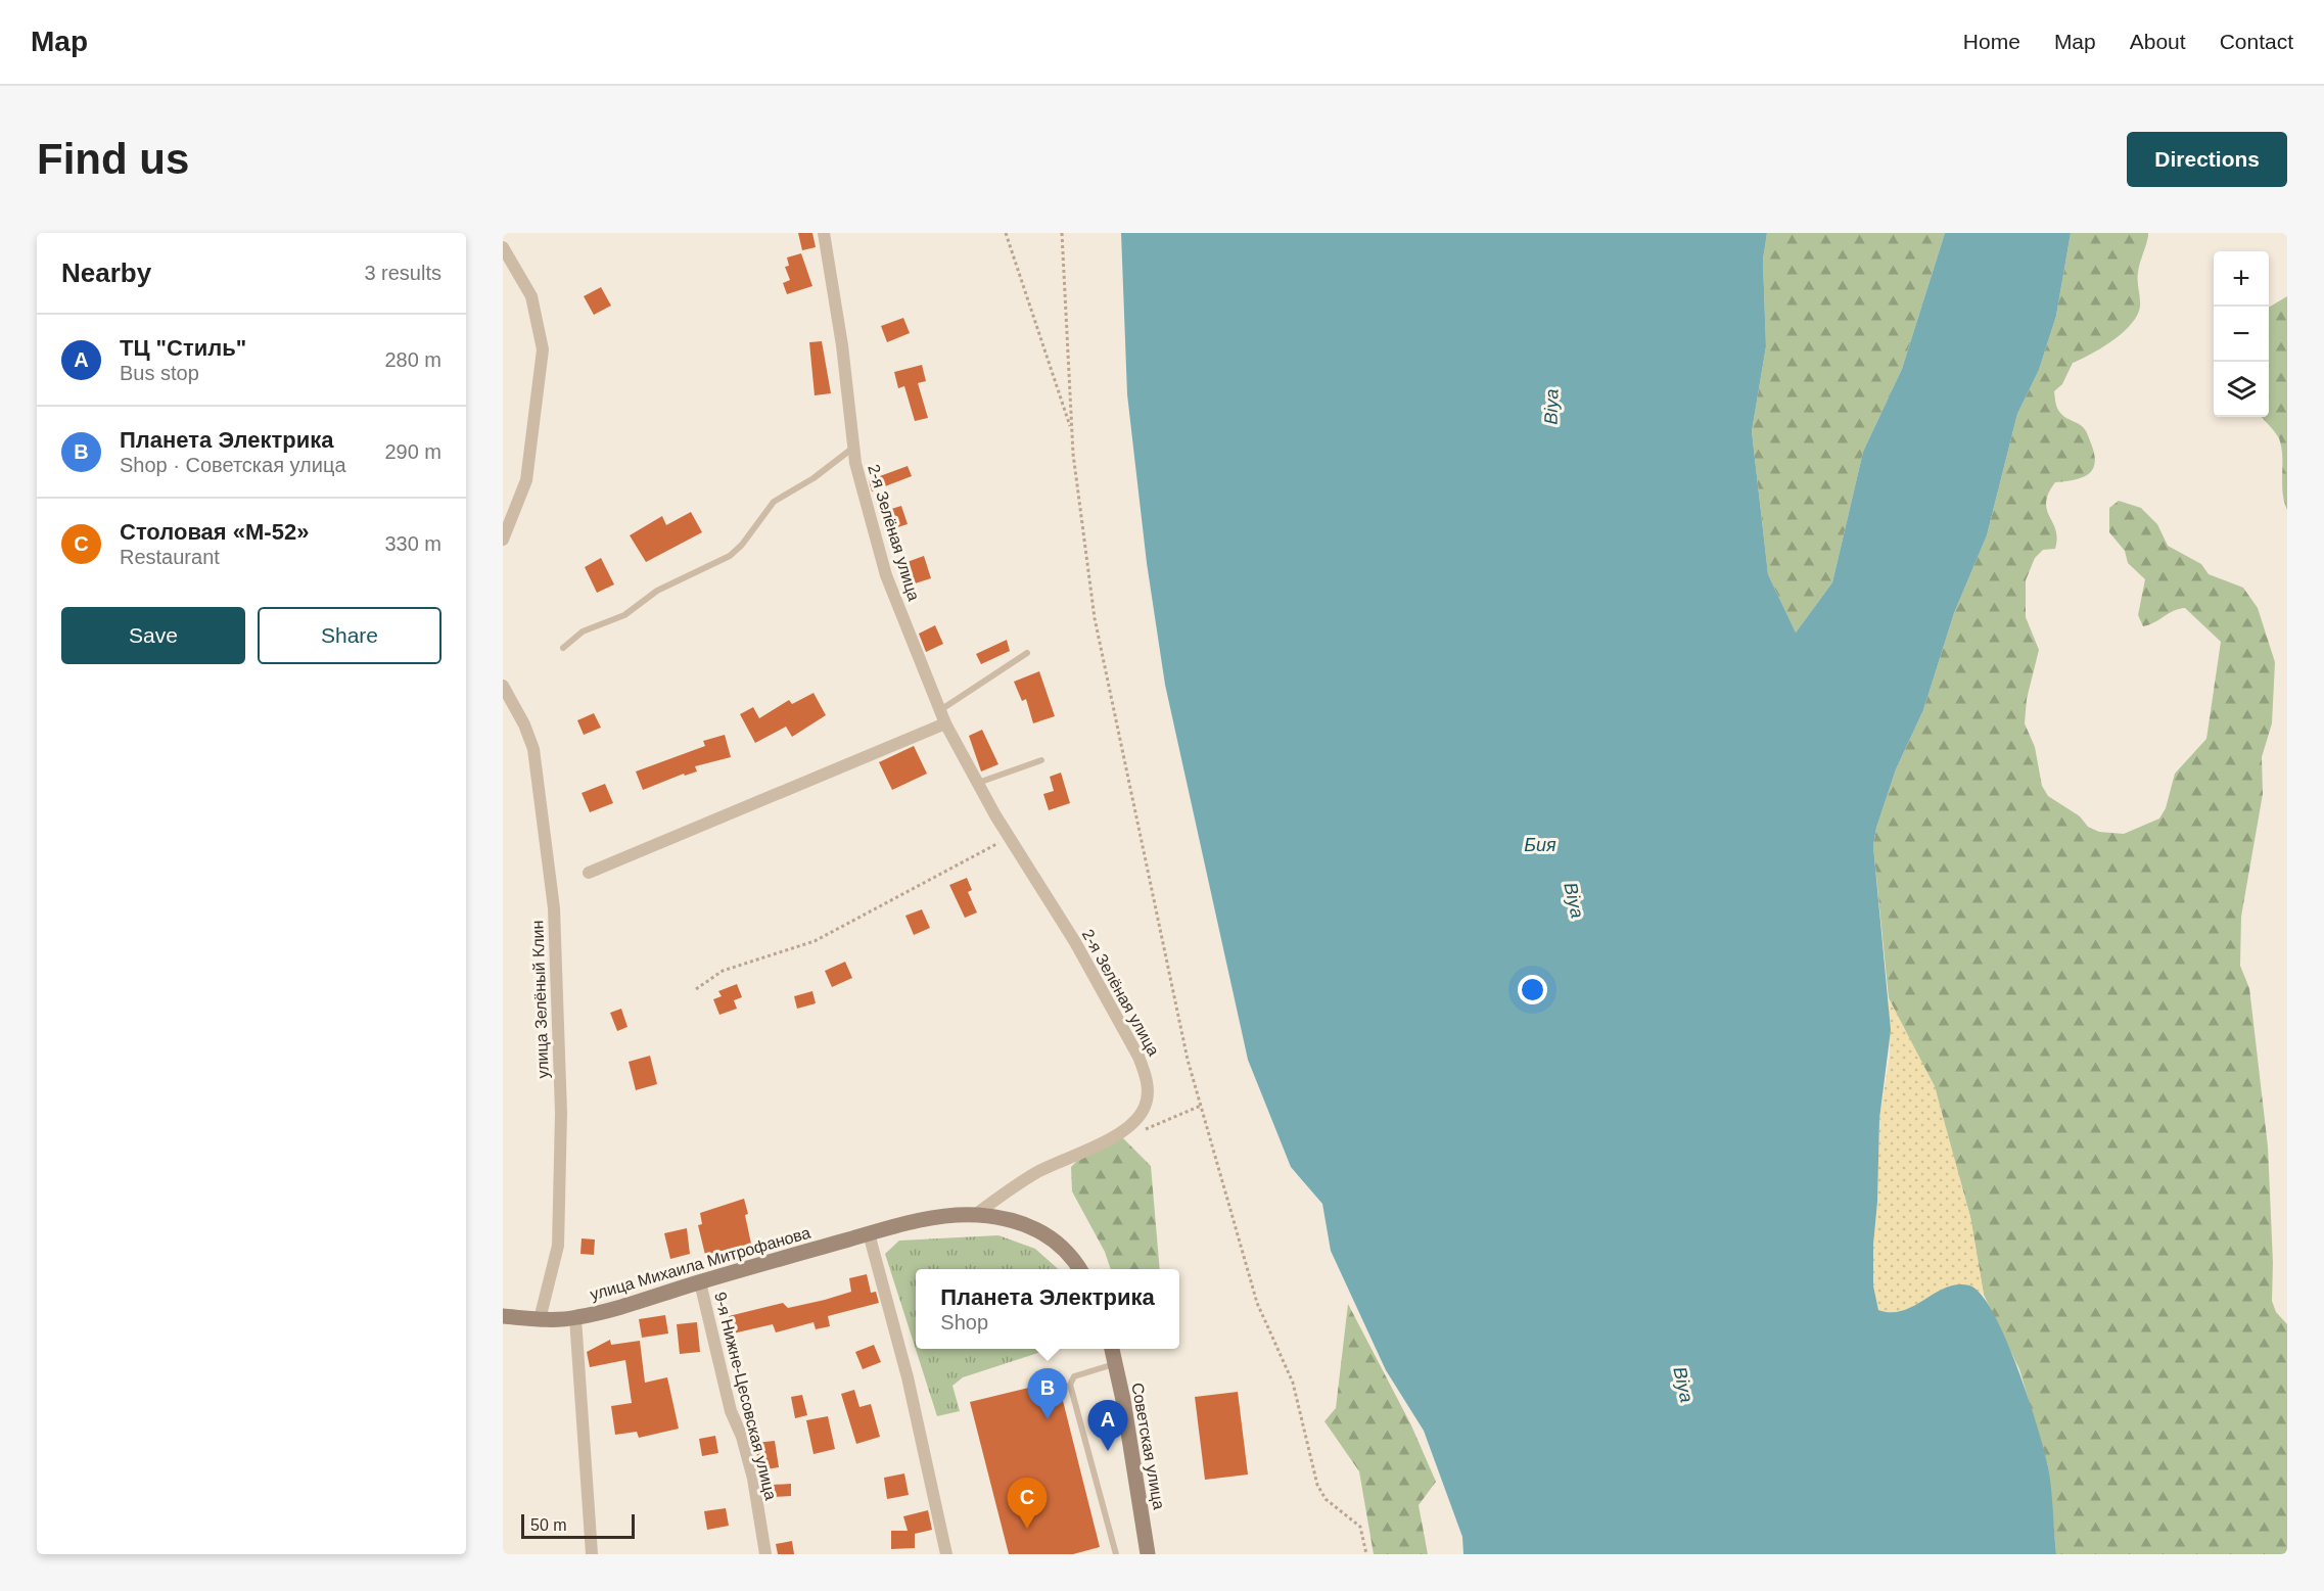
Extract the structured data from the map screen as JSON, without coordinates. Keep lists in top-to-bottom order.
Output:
{
  "streets": {
    "main road": ["улица Михаила Митрофанова", "Советская улица"],
    "street": ["2-я Зелёная улица", "улица Зелёный Клин", "9-я Нижне-Цесовская улица"]
  },
  "crossings": [
    ["улица Зелёный Клин", "улица Михаила Митрофанова"],
    ["улица Михаила Митрофанова", "9-я Нижне-Цесовская улица"]
  ],
  "water": ["Biya", "Бия"],
  "scale_bar": "50 m",
  "page": {
    "header": "Map",
    "nav": [
      "Home",
      "Map",
      "About",
      "Contact"
    ],
    "buttons": [
      "Directions",
      ["Save", "Share"]
    ],
    "title": "Find us",
    "heading": ["Nearby", "3 results"],
    "map_buttons": ["+", "−"],
    "list": [
      {
        "mark": "A",
        "name": "ТЦ \"Стиль\"",
        "note": "Bus stop",
        "value": "280 m"
      },
      {
        "mark": "B",
        "name": "Планета Электрика",
        "note": "Shop · Советская улица",
        "value": "290 m"
      },
      {
        "mark": "C",
        "name": "Столовая «М-52»",
        "note": "Restaurant",
        "value": "330 m"
      }
    ],
    "popup": ["Планета Электрика", "Shop"],
    "pins": ["B", "A", "C"],
    "scale": "50 m"
  }
}
